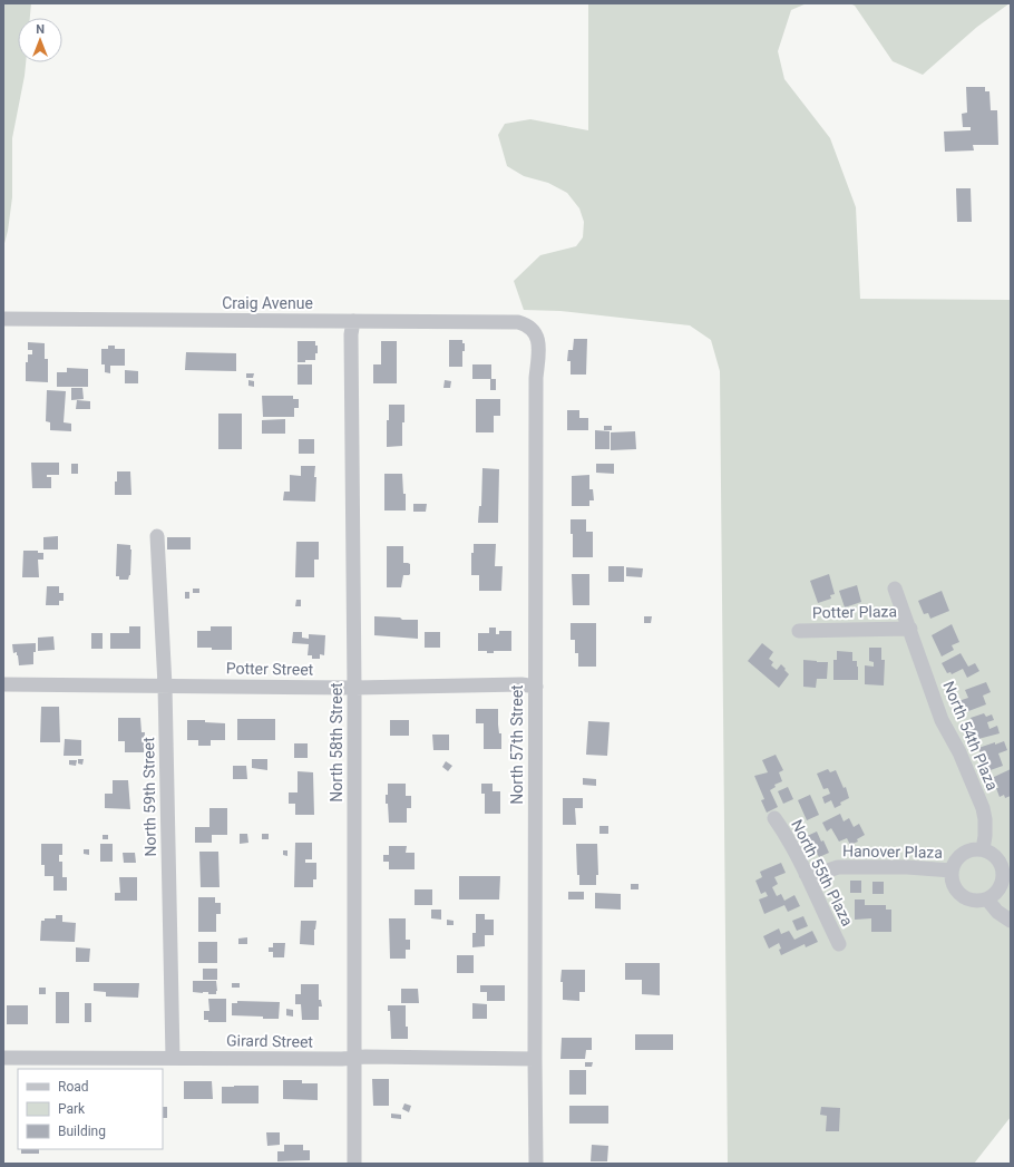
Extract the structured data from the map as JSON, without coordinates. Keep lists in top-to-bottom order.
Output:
{
  "streets": {
    "street": [
      "Craig Avenue",
      "Potter Plaza",
      "Potter Street",
      "North 54th Plaza",
      "North 58th Street",
      "North 57th Street",
      "North 59th Street",
      "Hanover Plaza",
      "North 55th Plaza",
      "Girard Street"
    ]
  },
  "crossings": [
    ["Craig Avenue", "North 58th Street"],
    ["Craig Avenue", "North 57th Street"],
    ["Potter Plaza", "North 54th Plaza"],
    ["Potter Street", "North 58th Street"],
    ["Potter Street", "North 57th Street"],
    ["Potter Street", "North 59th Street"],
    ["North 54th Plaza", "Hanover Plaza"],
    ["North 58th Street", "Girard Street"],
    ["North 57th Street", "Girard Street"],
    ["North 59th Street", "Girard Street"],
    ["Hanover Plaza", "North 55th Plaza"]
  ],
  "legend": ["Road", "Park", "Building"],
  "north": "top"
}
